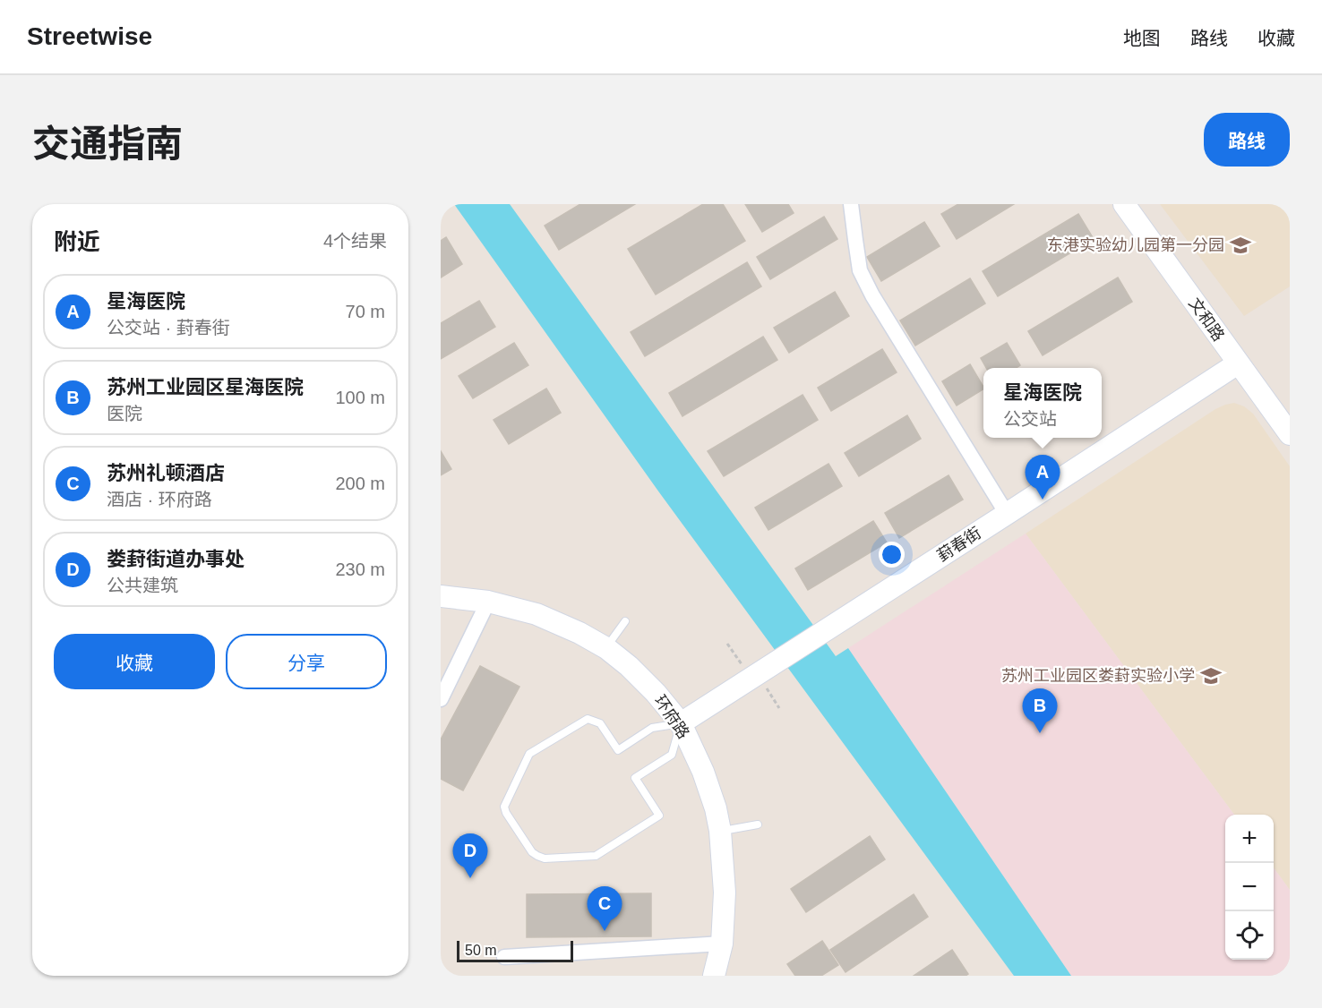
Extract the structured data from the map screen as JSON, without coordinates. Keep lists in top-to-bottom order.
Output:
{
  "streets": {
    "street": ["文和路", "葑春街", "环府路"]
  },
  "crossings": [
    ["文和路", "葑春街"],
    ["葑春街", "环府路"]
  ],
  "places": {
    "school or university": ["东港实验幼儿园第一分园", "苏州工业园区娄葑实验小学"]
  },
  "scale_bar": "50 m",
  "page": {
    "header": "Streetwise",
    "nav": ["地图", "路线", "收藏"],
    "title": "交通指南",
    "buttons": [
      "路线",
      ["收藏", "分享"]
    ],
    "heading": ["附近", "4个结果"],
    "list": [
      {
        "mark": "A",
        "name": "星海医院",
        "note": "公交站 · 葑春街",
        "value": "70 m"
      },
      {
        "mark": "B",
        "name": "苏州工业园区星海医院",
        "note": "医院",
        "value": "100 m"
      },
      {
        "mark": "C",
        "name": "苏州礼顿酒店",
        "note": "酒店 · 环府路",
        "value": "200 m"
      },
      {
        "mark": "D",
        "name": "娄葑街道办事处",
        "note": "公共建筑",
        "value": "230 m"
      }
    ],
    "popup": ["星海医院", "公交站"],
    "pins": [
      "A",
      "B",
      "D",
      "C"
    ],
    "map_buttons": ["+", "−"],
    "scale": "50 m"
  }
}
